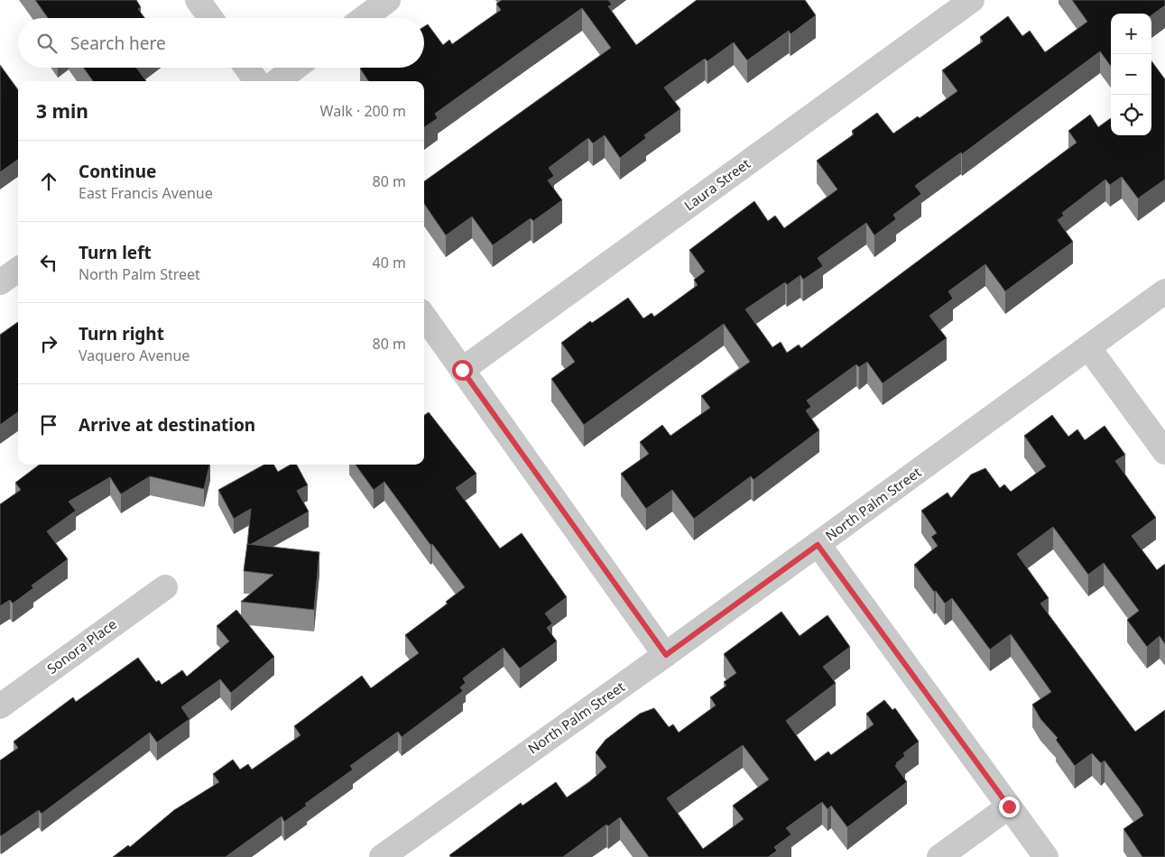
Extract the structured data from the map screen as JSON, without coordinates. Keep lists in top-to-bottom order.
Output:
{
  "streets": {
    "street": ["Laura Street", "North Palm Street", "Sonora Place"]
  },
  "page": {
    "map_buttons": ["+", "−"],
    "search": "Search here",
    "heading": ["3 min", "Walk · 200 m"],
    "list": [
      ["Continue", "East Francis Avenue", "80 m"],
      ["Turn left", "North Palm Street", "40 m"],
      ["Turn right", "Vaquero Avenue", "80 m"],
      "Arrive at destination"
    ]
  }
}
